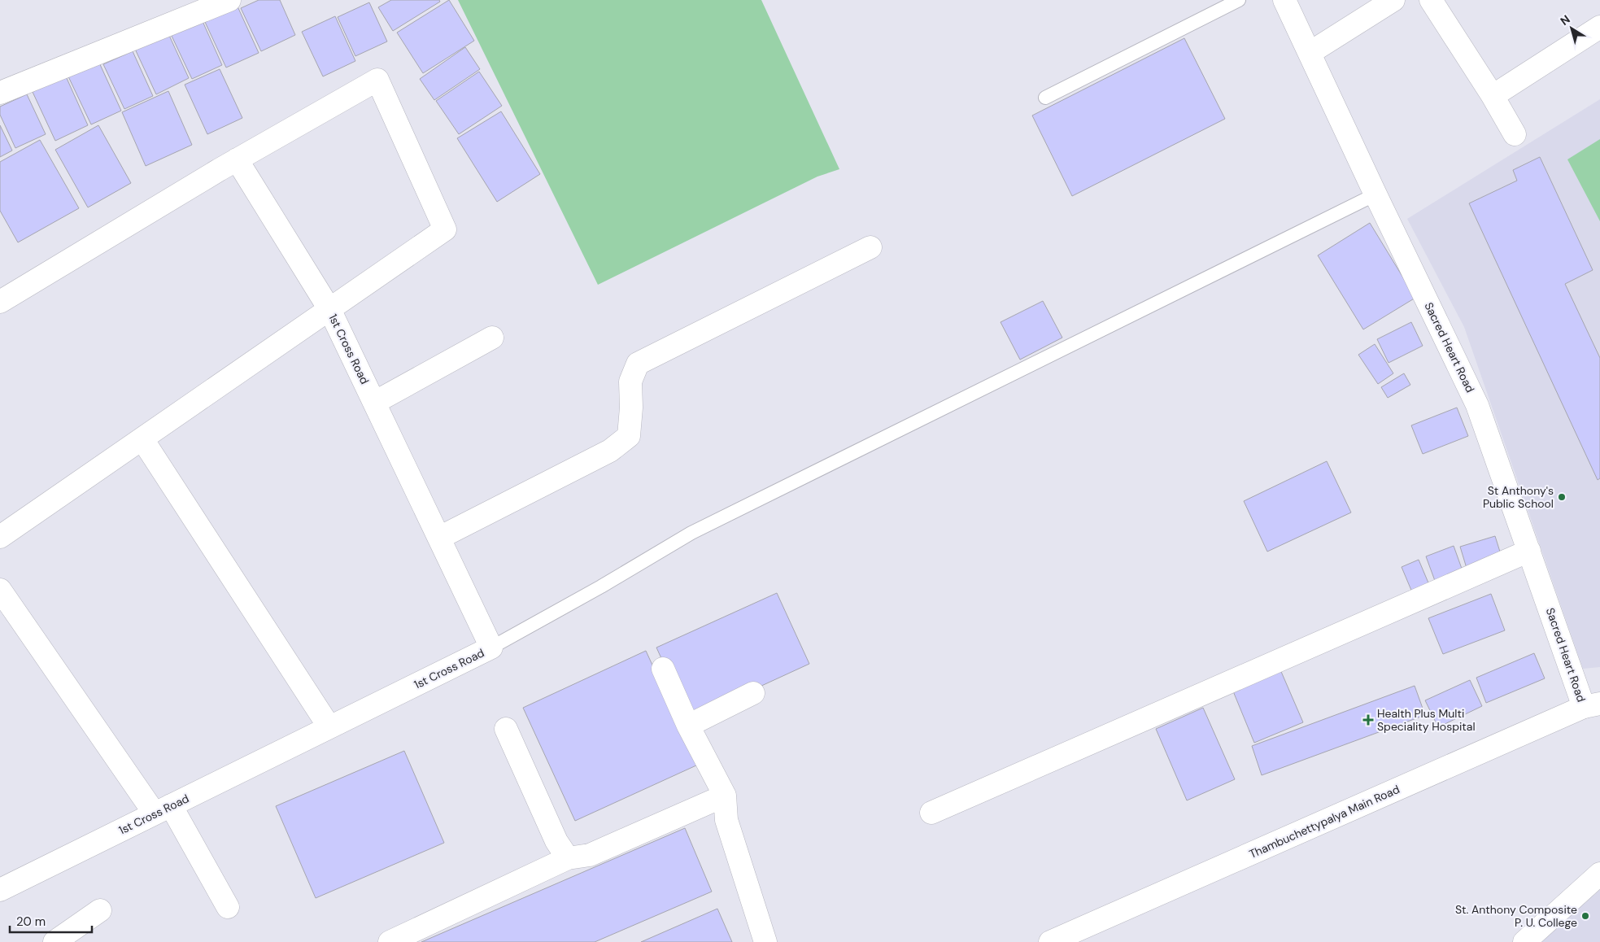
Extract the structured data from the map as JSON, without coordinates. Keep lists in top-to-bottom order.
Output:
{
  "streets": {
    "street": ["Sacred Heart Road", "1st Cross Road", "Thambuchettypalya Main Road"]
  },
  "crossings": [
    ["Sacred Heart Road", "Thambuchettypalya Main Road"]
  ],
  "places": {
    "other": ["St Anthony's Public School", "St. Anthony Composite P. U. College"],
    "health": ["Health Plus Multi Speciality Hospital"]
  },
  "scale_bar": "20 m",
  "north": "top left"
}
